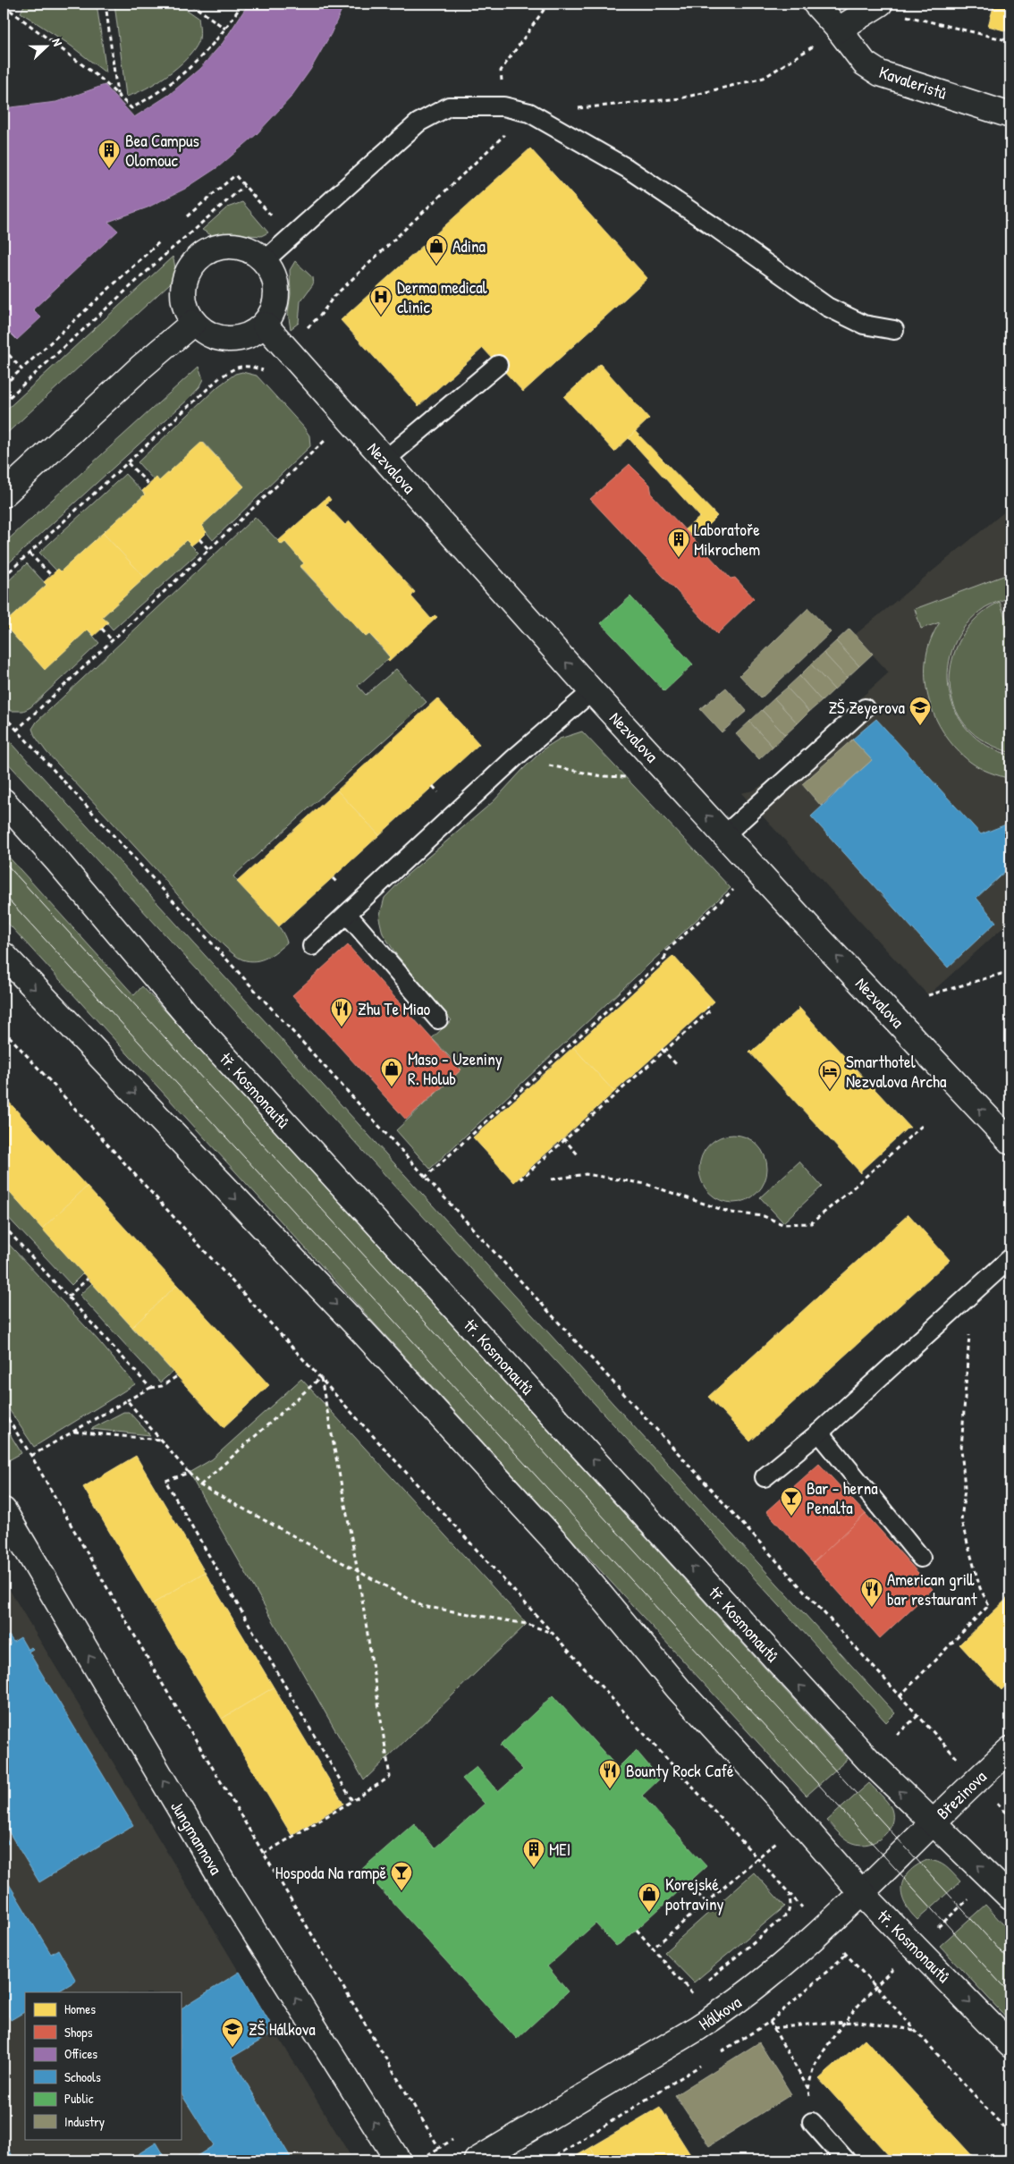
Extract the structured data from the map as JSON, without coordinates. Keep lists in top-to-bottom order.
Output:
{
  "streets": {
    "street": [
      "Kavaleristů",
      "Nezvalova",
      "tř. Kosmonautů",
      "Březinova",
      "Jungmannova",
      "Hálkova"
    ]
  },
  "crossings": [
    ["tř. Kosmonautů", "Březinova"],
    ["tř. Kosmonautů", "Hálkova"],
    ["Březinova", "Hálkova"]
  ],
  "one_way": ["Nezvalova", "Jungmannova"],
  "places": {
    "building": ["Bea Campus Olomouc", "Laboratoře Mikrochem", "MEI"],
    "shop": ["Adina", "Maso - Uzeniny R. Holub", "Korejské potraviny"],
    "hospital": ["Derma medical clinic"],
    "school or university": ["ZŠ Zeyerova", "ZŠ Hálkova"],
    "restaurant": ["Zhu Te Miao", "American grill bar restaurant", "Bounty Rock Café"],
    "hotel": ["Smarthotel Nezvalova Archa"],
    "bar": ["Bar - herna Penalta", "Hospoda Na rampě"]
  },
  "legend": [
    "Homes",
    "Shops",
    "Offices",
    "Schools",
    "Public",
    "Industry"
  ],
  "north": "right"
}
